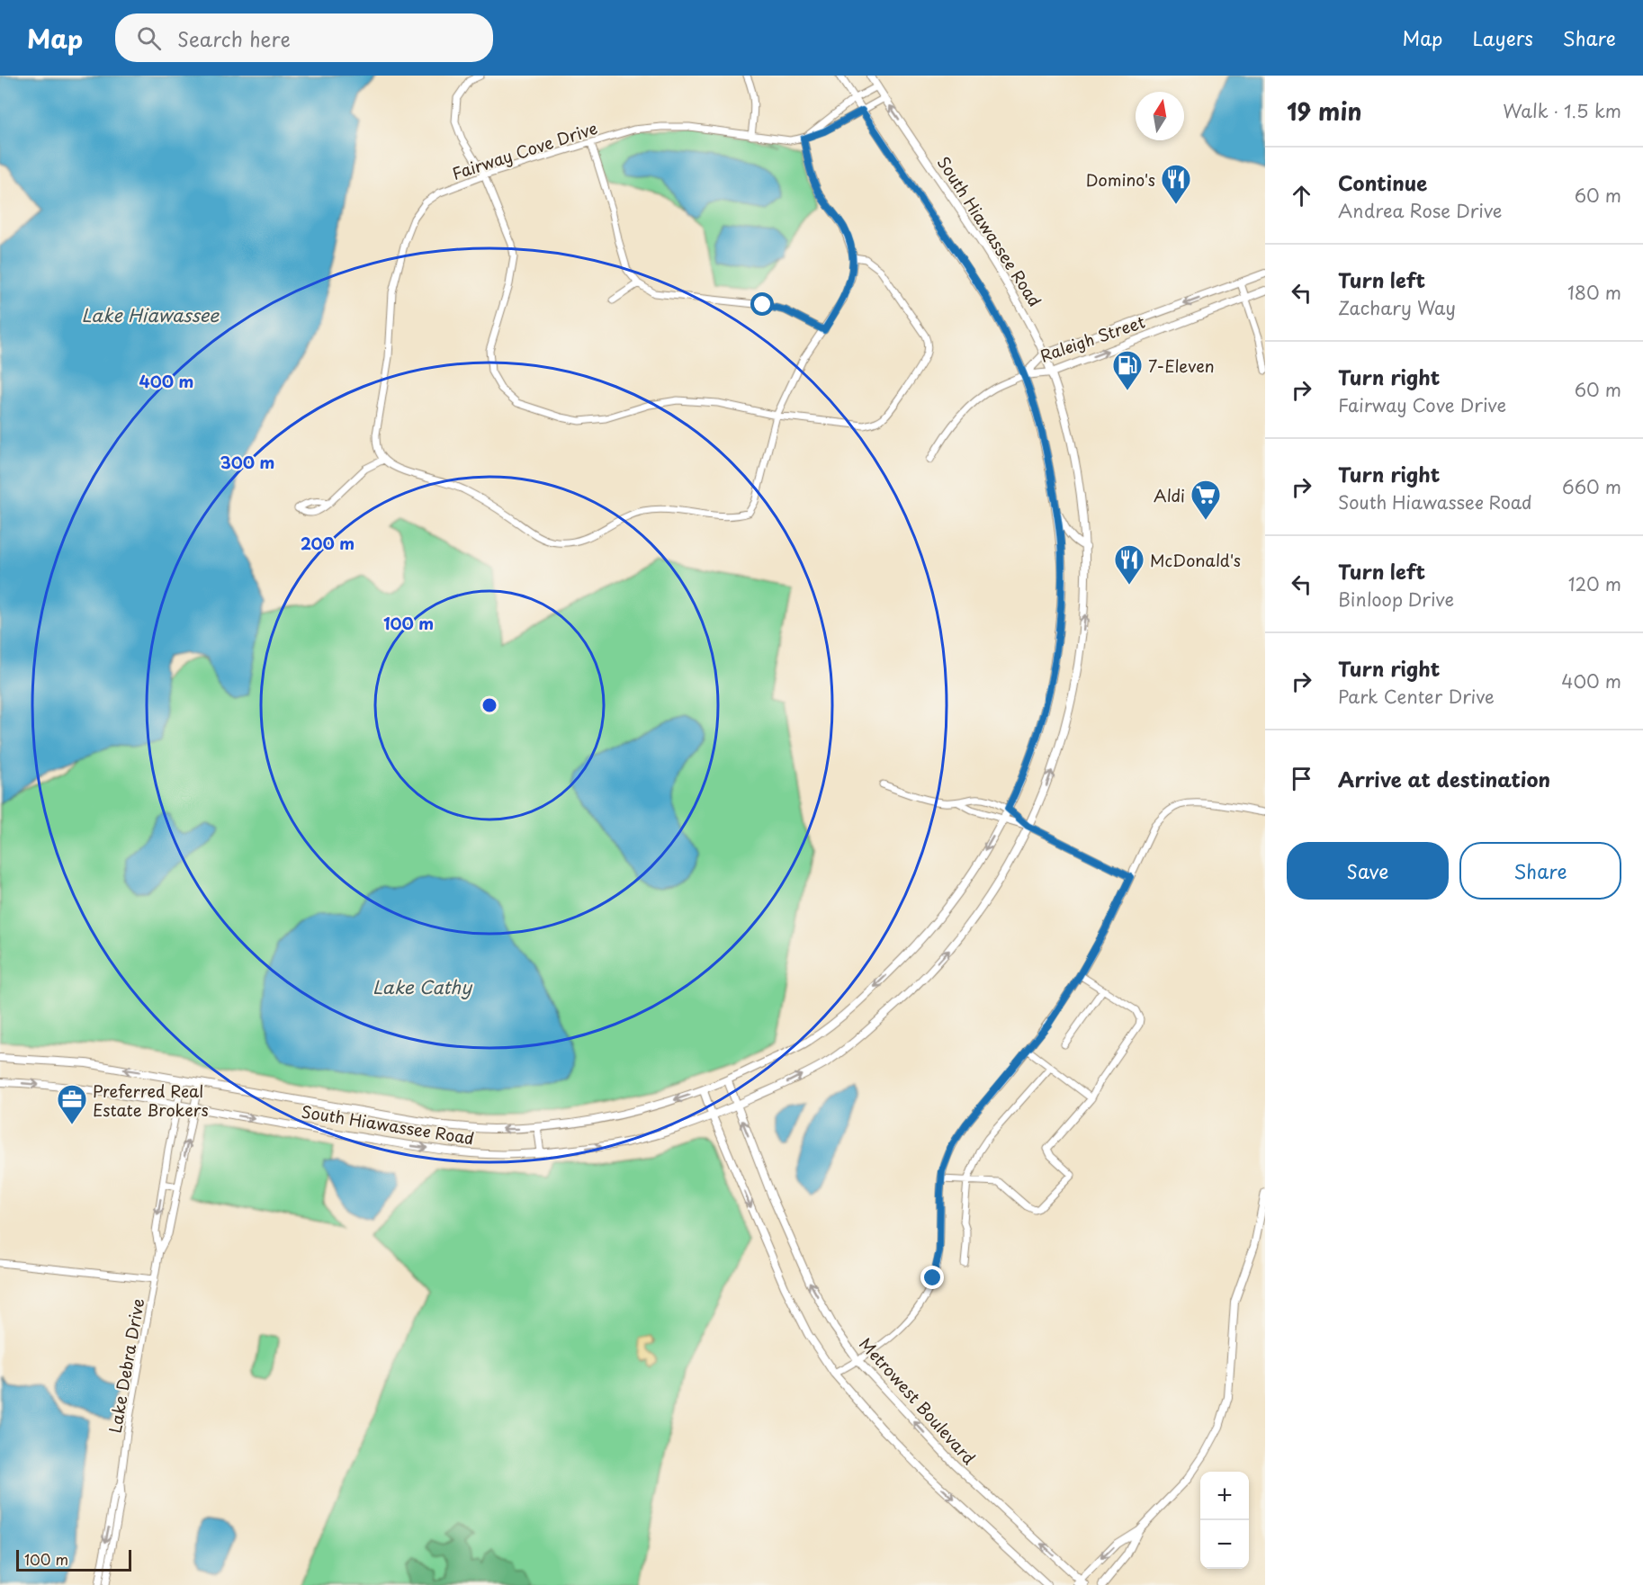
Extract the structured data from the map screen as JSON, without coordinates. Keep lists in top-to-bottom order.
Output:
{
  "streets": {
    "street": [
      "Fairway Cove Drive",
      "South Hiawassee Road",
      "Raleigh Street",
      "Lake Debra Drive",
      "Metrowest Boulevard"
    ]
  },
  "crossings": [
    ["Fairway Cove Drive", "South Hiawassee Road"],
    ["South Hiawassee Road", "Raleigh Street"],
    ["South Hiawassee Road", "Lake Debra Drive"],
    ["South Hiawassee Road", "Metrowest Boulevard"]
  ],
  "water": ["Lake Hiawassee", "Lake Cathy"],
  "places": {
    "restaurant": ["Domino's", "McDonald's"],
    "fuel station": ["7-Eleven"],
    "supermarket": ["Aldi"],
    "office": ["Preferred Real Estate Brokers"]
  },
  "scale_bar": "100 m",
  "north": "top",
  "page": {
    "header": "Map",
    "search": "Search here",
    "nav": ["Map", "Layers", "Share"],
    "heading": ["19 min", "Walk · 1.5 km"],
    "list": [
      ["Continue", "Andrea Rose Drive", "60 m"],
      ["Turn left", "Zachary Way", "180 m"],
      ["Turn right", "Fairway Cove Drive", "60 m"],
      ["Turn right", "South Hiawassee Road", "660 m"],
      ["Turn left", "Binloop Drive", "120 m"],
      ["Turn right", "Park Center Drive", "400 m"],
      "Arrive at destination"
    ],
    "buttons": ["Save", "Share"],
    "map_buttons": ["+", "−"],
    "scale": "100 m"
  },
  "rings": [
    "400 m",
    "300 m",
    "200 m",
    "100 m"
  ]
}
